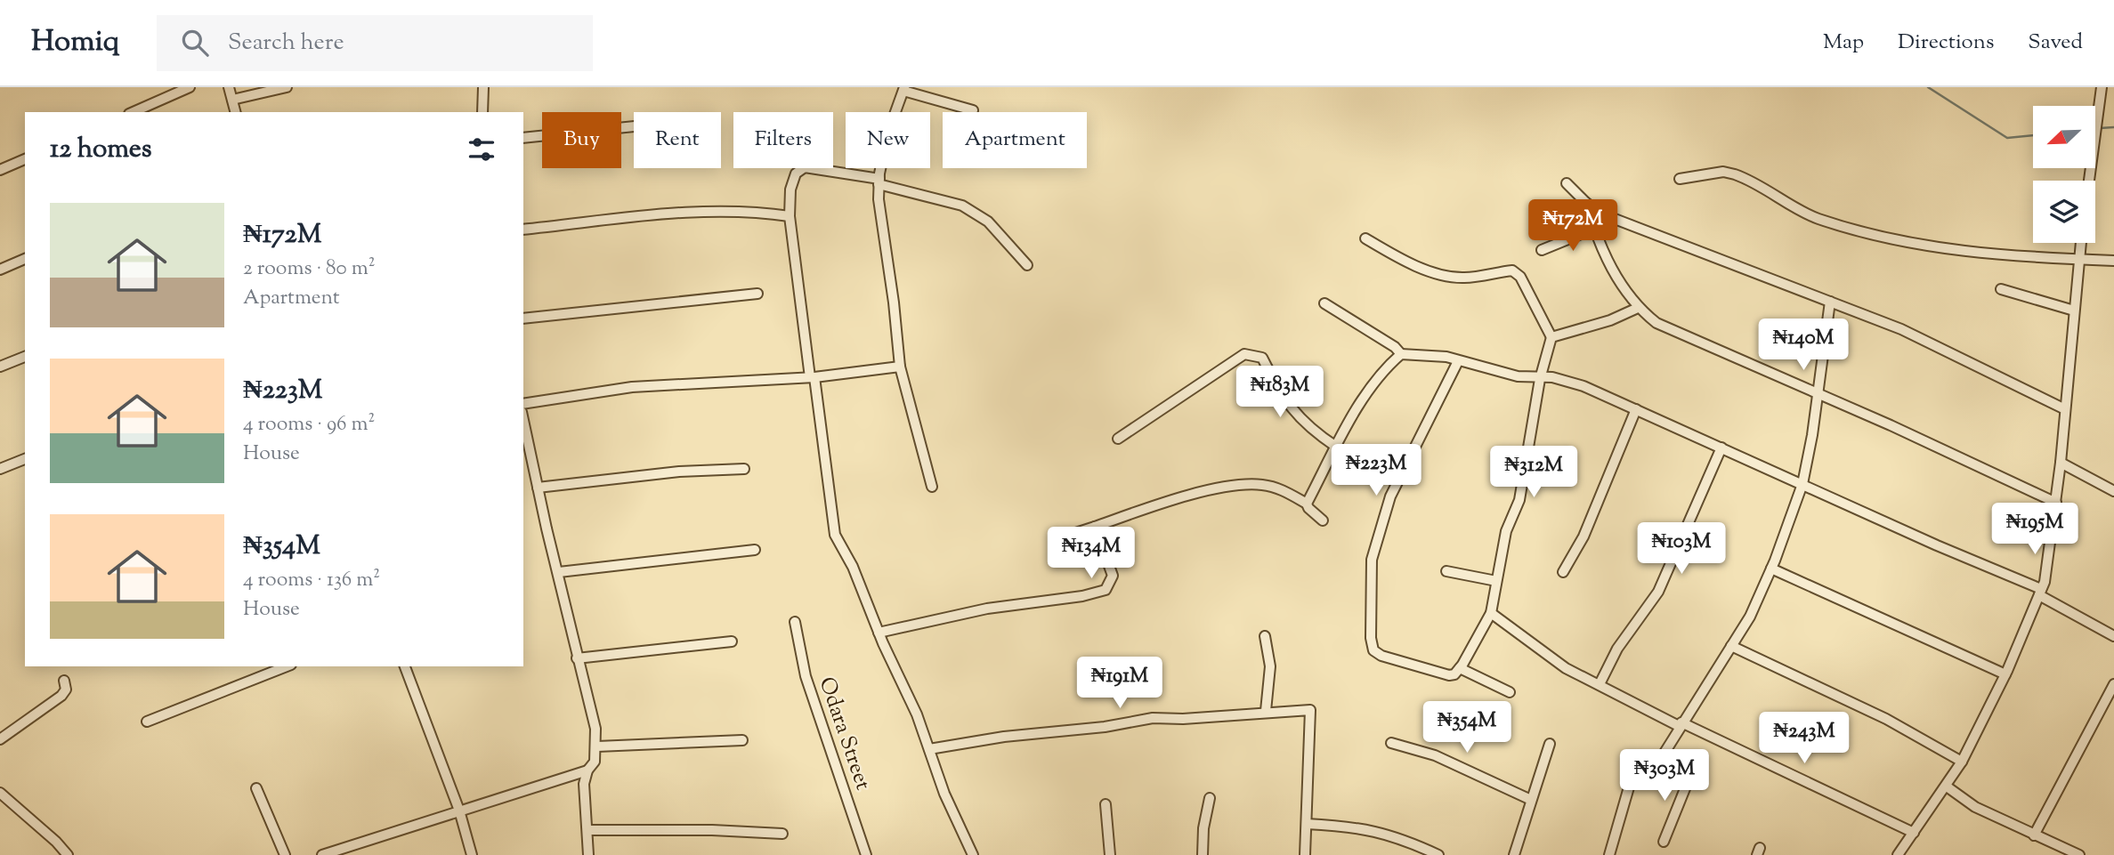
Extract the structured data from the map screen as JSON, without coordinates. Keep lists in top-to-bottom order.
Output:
{
  "streets": {
    "street": ["Odara Street"]
  },
  "north": "bottom left",
  "page": {
    "header": "Homiq",
    "search": "Search here",
    "nav": ["Map", "Directions", "Saved"],
    "chip": [
      "Buy",
      "Rent",
      "Filters",
      "New",
      "Apartment"
    ],
    "heading": "12 homes",
    "list": [
      {
        "name": "₦172M",
        "note": "2 rooms · 80 m² · Apartment"
      },
      {
        "name": "₦223M",
        "note": "4 rooms · 96 m² · House"
      },
      {
        "name": "₦354M",
        "note": "4 rooms · 136 m² · House"
      }
    ],
    "price": [
      "₦172M",
      "₦140M",
      "₦183M",
      "₦223M",
      "₦312M",
      "₦195M",
      "₦103M",
      "₦134M",
      "₦191M",
      "₦354M",
      "₦243M",
      "₦303M"
    ]
  }
}
